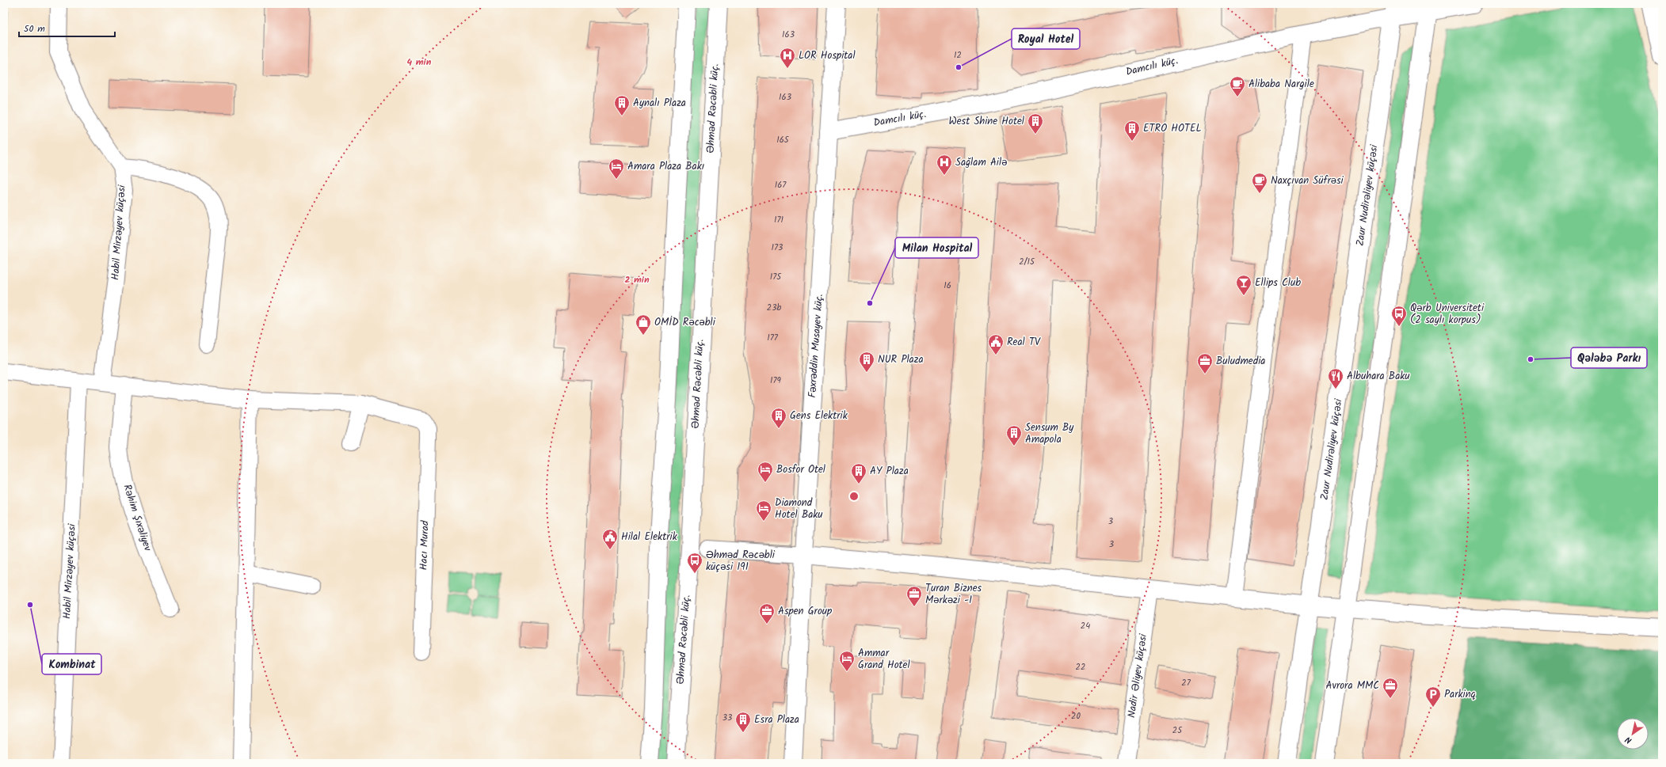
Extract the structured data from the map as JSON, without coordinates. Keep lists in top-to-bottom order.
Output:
{
  "streets": {
    "street": [
      "Damcılı küç.",
      "Əhməd Rəcəbli küç.",
      "Zaur Nudirəliyev küçəsi",
      "Habil Mirzəyev küçəsi",
      "Fəxrəddin Musayev küç.",
      "Rəhim Şıxəliyev",
      "Hacı Murad",
      "Nadir Əliyev küçəsi"
    ]
  },
  "crossings": [
    ["Damcılı küç.", "Zaur Nudirəliyev küçəsi"],
    ["Damcılı küç.", "Fəxrəddin Musayev küç."]
  ],
  "places": {
    "other": [
      "Royal Hotel",
      "Milan Hospital",
      "Qələbə Parkı",
      "Kombinat"
    ],
    "hospital": ["LOR Hospital", "Sağlam Ailə"],
    "cafe": ["Alibaba Nargile", "Naxçıvan Süfrəsi"],
    "building": [
      "Aynalı Plaza",
      "West Shine Hotel",
      "ETRO HOTEL",
      "NUR Plaza",
      "Gens Elektrik",
      "Sensum By Amapola",
      "AY Plaza",
      "Esra Plaza"
    ],
    "hotel": [
      "Amara Plaza Bakı",
      "Bosfor Otel",
      "Diamond Hotel Baku",
      "Ammar Grand Hotel"
    ],
    "bar": ["Ellips Club"],
    "bus stop": ["Qərb Universiteti (2 saylı korpus)", "Əhməd Rəcəbli küçəsi 191"],
    "shop": ["OMİD Rəcəbli"],
    "public building": ["Real TV", "Hilal Elektrik"],
    "office": [
      "Buludmedia",
      "Turan Biznes Mərkəzi -1",
      "Aspen Group",
      "Avrora MMC"
    ],
    "restaurant": ["Albuhara Baku"],
    "parking": ["Parkinq"]
  },
  "house_numbers": [
    "163",
    "12",
    "163",
    "165",
    "167",
    "171",
    "173",
    "2/15",
    "175",
    "16",
    "23b",
    "177",
    "179",
    "3",
    "3",
    "24",
    "22",
    "27",
    "20",
    "33",
    "25"
  ],
  "scale_bar": "50 m",
  "north": "bottom left",
  "rings": ["4 min", "2 min"]
}
